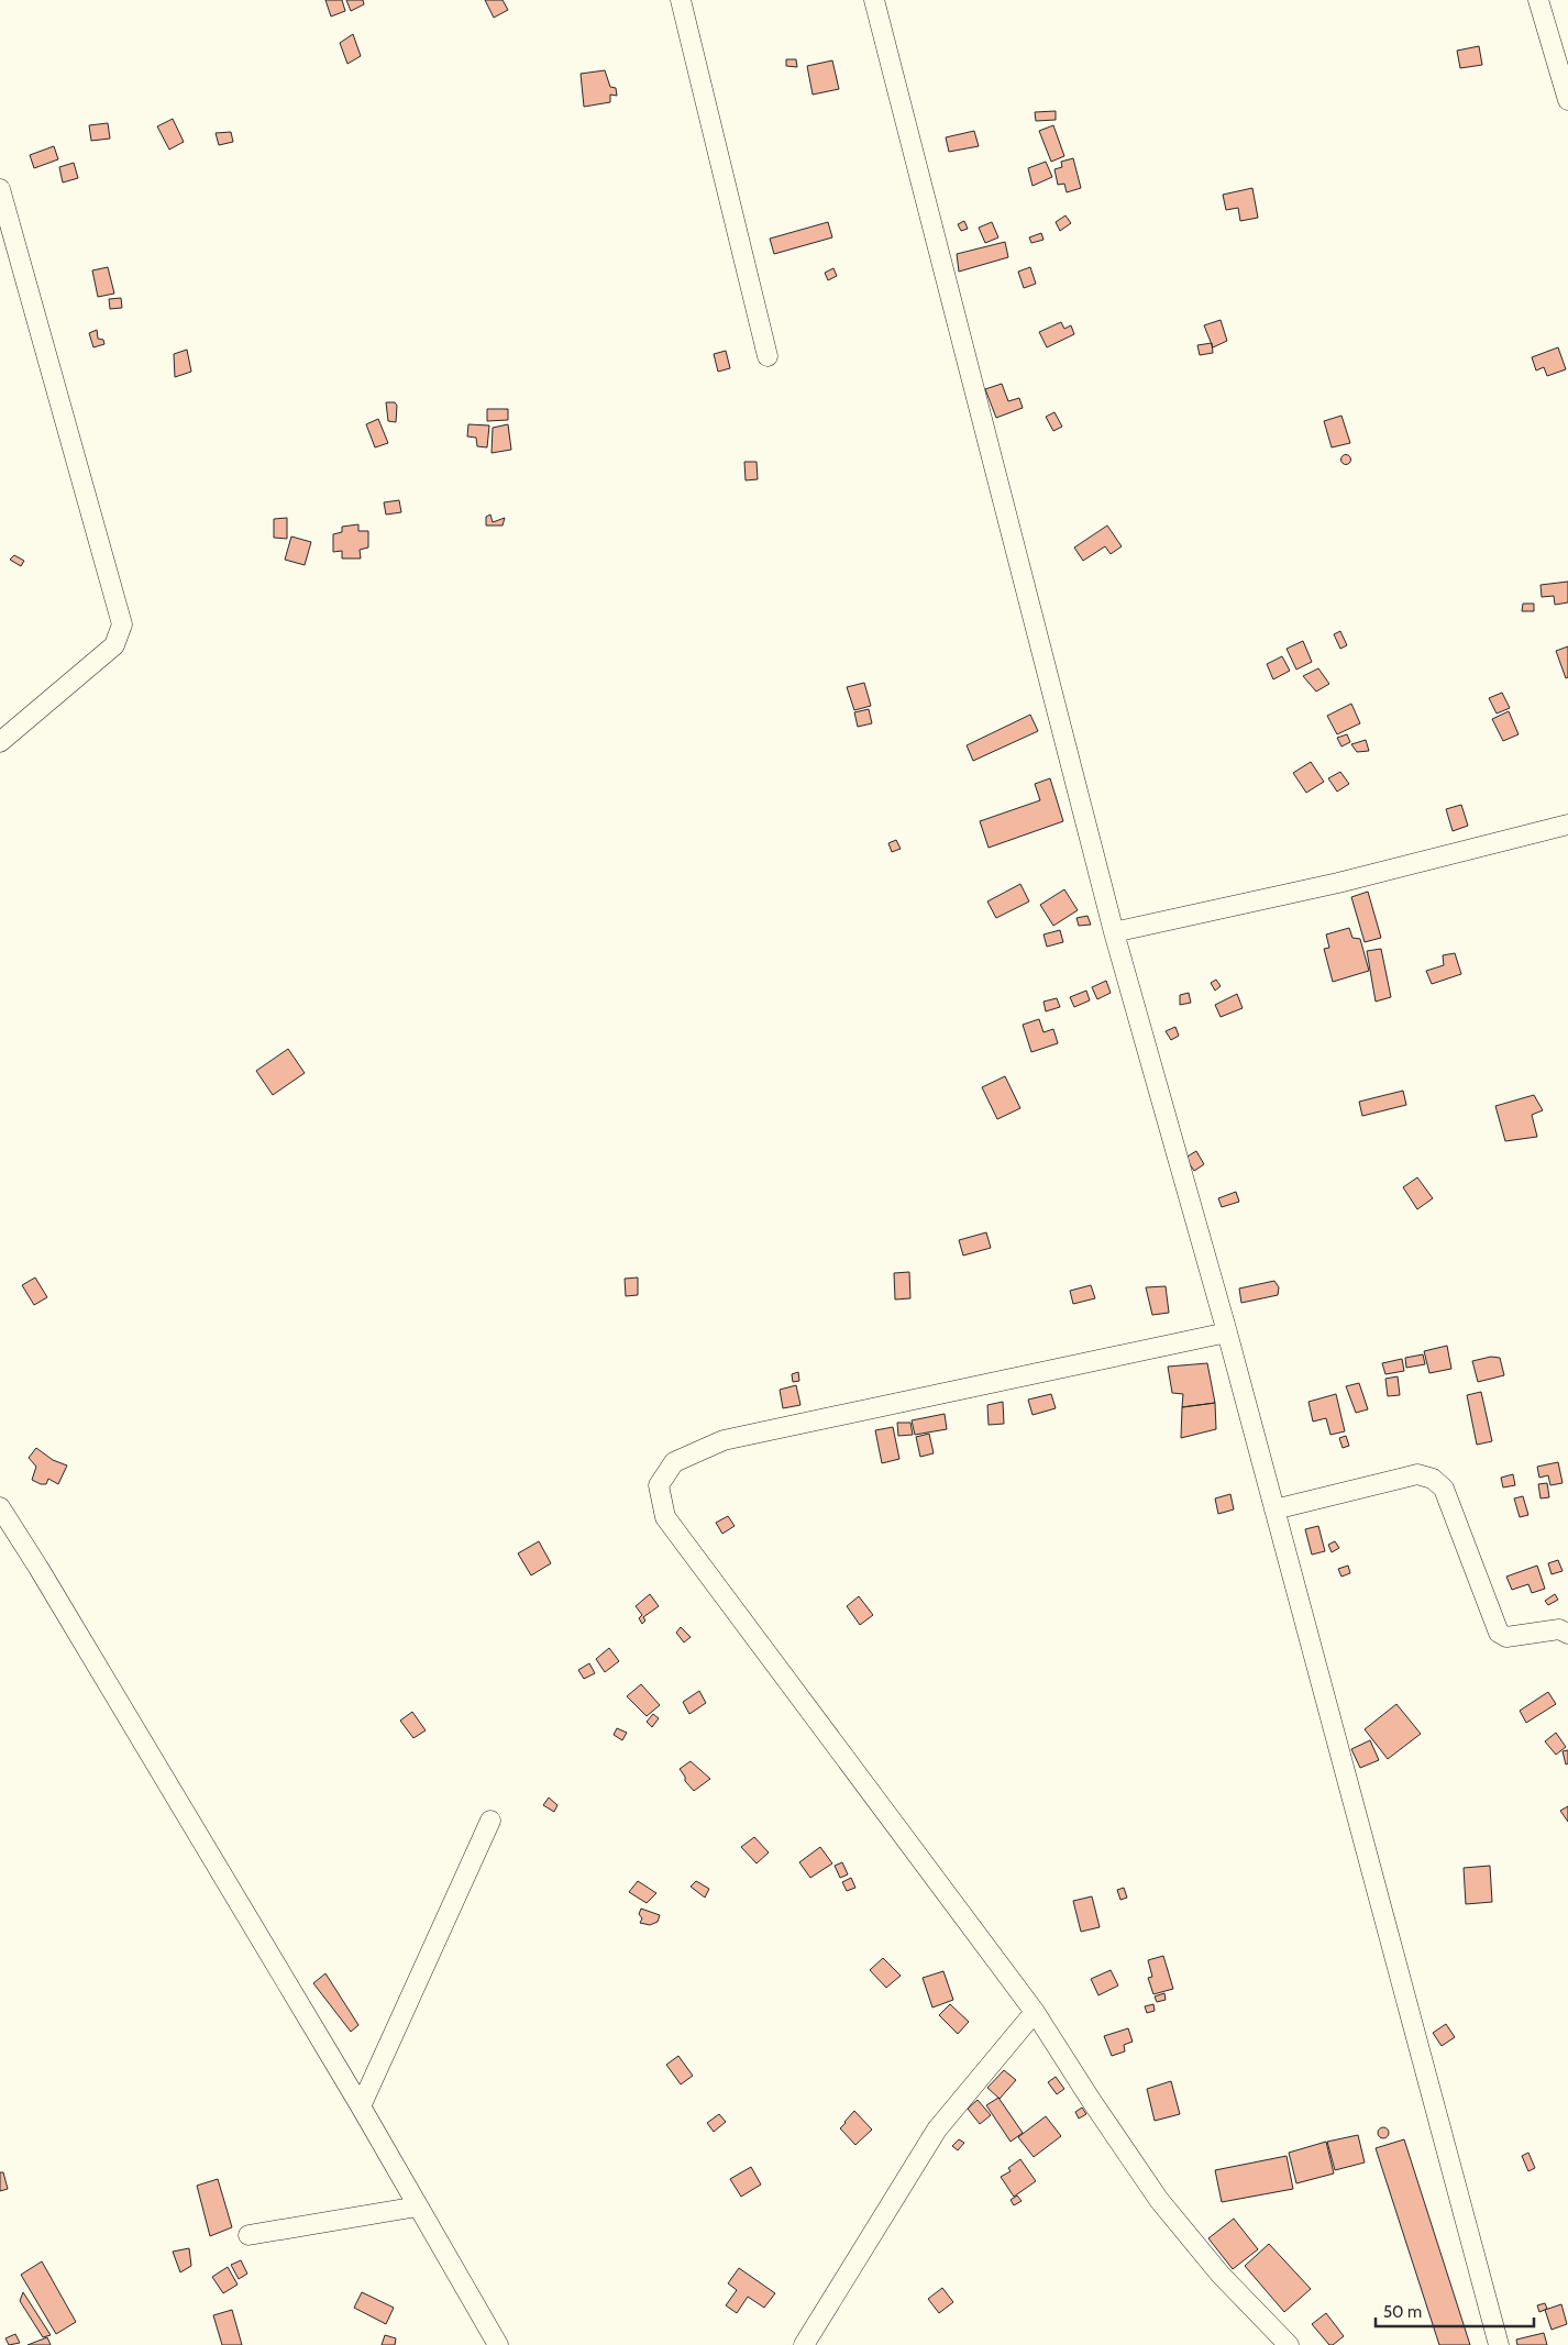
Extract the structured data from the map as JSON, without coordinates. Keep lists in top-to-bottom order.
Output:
{
  "scale_bar": "50 m"
}
